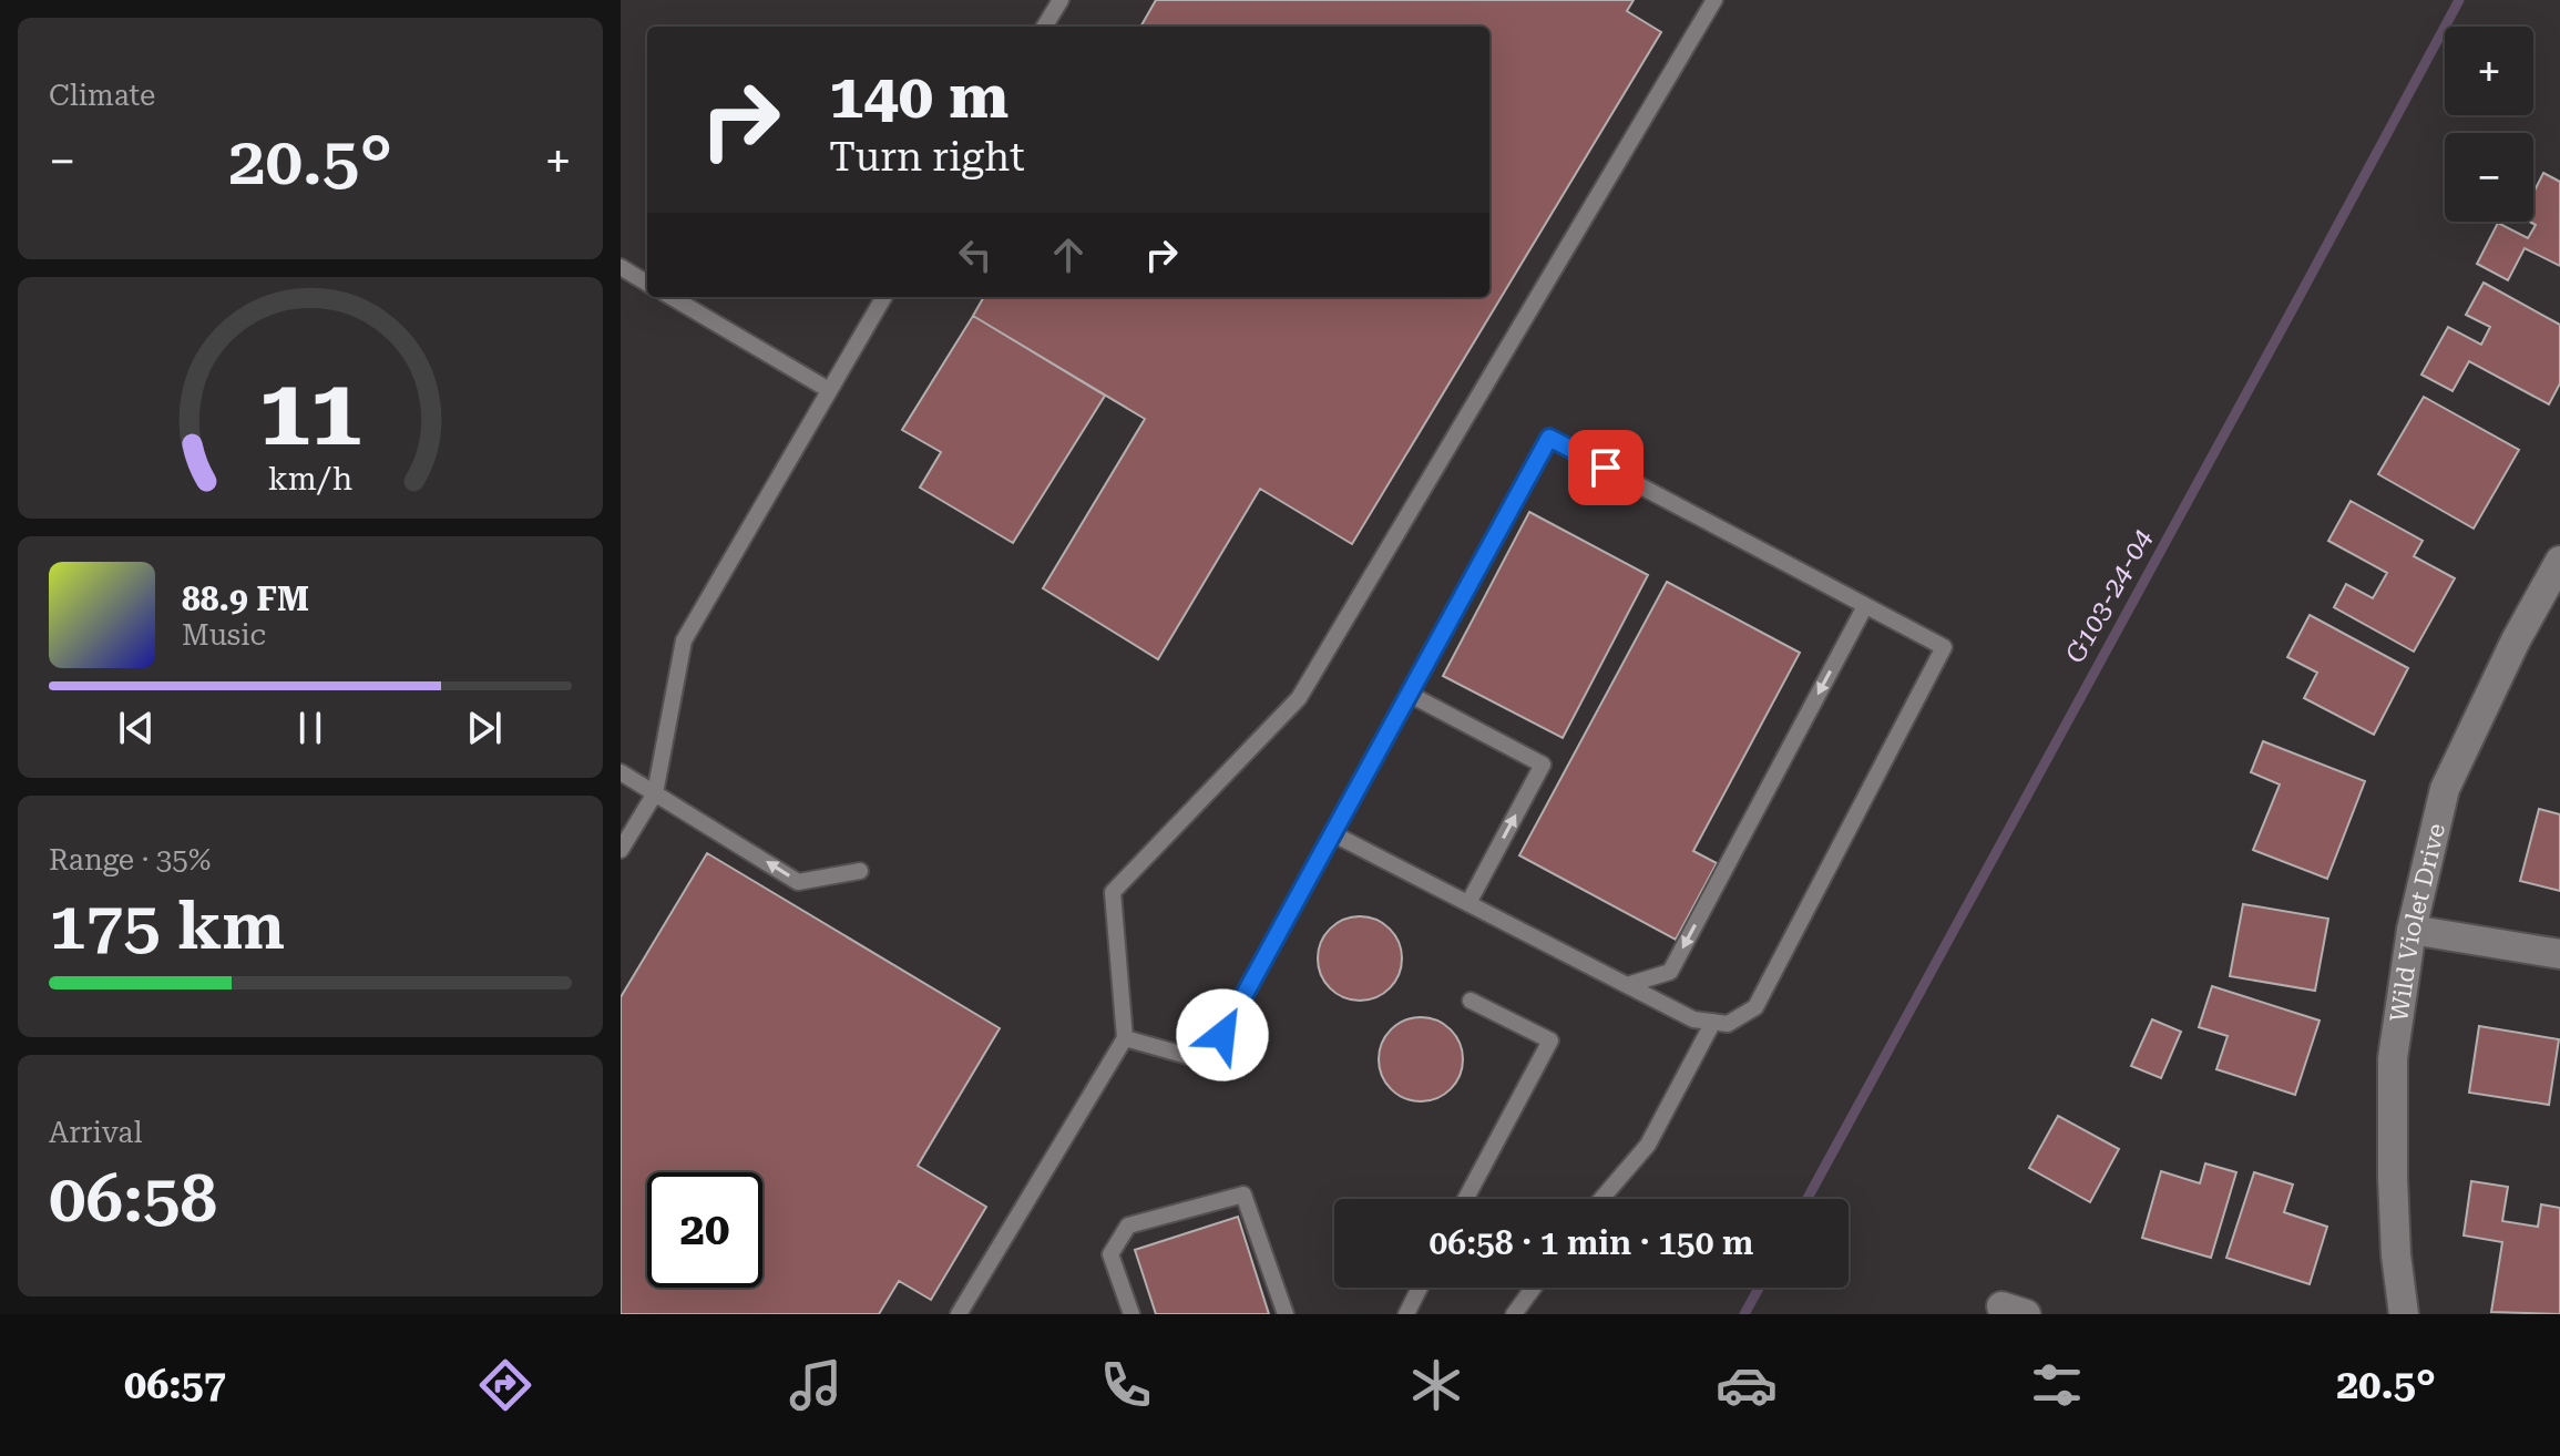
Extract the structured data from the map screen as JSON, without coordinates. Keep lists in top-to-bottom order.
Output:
{
  "streets": {
    "street": ["Wild Violet Drive"]
  },
  "water": ["G103-24-04"],
  "page": {
    "tile": [
      "Climate",
      ["Range · 35%", "175 km"],
      ["Arrival", "06:58"]
    ],
    "map_buttons": ["+", "−"],
    "turn": ["140 m", "Turn right"],
    "heat": ["−", "20.5°", "+"],
    "song": ["88.9 FM", "Music"],
    "limit": "20",
    "trip": "06:58 · 1 min · 150 m",
    "tabs": ["06:57", "20.5°"],
    "gauge": ["11", "km/h"]
  }
}
